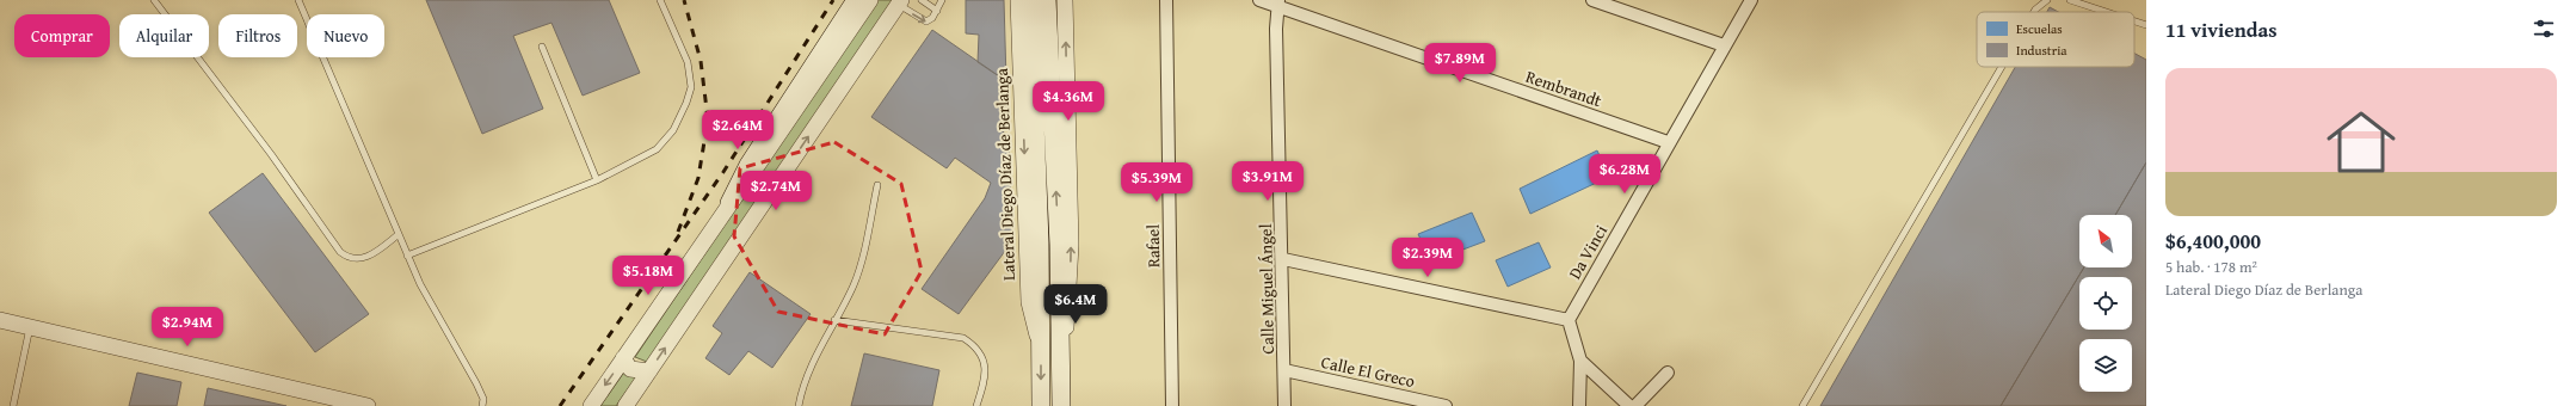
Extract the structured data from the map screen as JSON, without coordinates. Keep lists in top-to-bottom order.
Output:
{
  "streets": {
    "street": [
      "Rembrandt",
      "Lateral Diego Díaz de Berlanga",
      "Rafael",
      "Da Vinci",
      "Calle Miguel Ángel",
      "Calle El Greco"
    ]
  },
  "crossings": [
    ["Rembrandt", "Da Vinci"],
    ["Rembrandt", "Calle Miguel Ángel"],
    ["Calle Miguel Ángel", "Calle El Greco"]
  ],
  "legend": ["Escuelas", "Industria"],
  "north": "top left",
  "page": {
    "heading": "11 viviendas",
    "chip": [
      "Comprar",
      "Alquilar",
      "Filtros",
      "Nuevo"
    ],
    "price": [
      "$7.89M",
      "$4.36M",
      "$2.64M",
      "$6.28M",
      "$3.91M",
      "$5.39M",
      "$2.74M",
      "$2.39M",
      "$5.18M",
      "$6.4M",
      "$2.94M"
    ],
    "list": [
      {
        "name": "$6,400,000",
        "note": "5 hab. · 178 m² · Lateral Diego Díaz de Berlanga"
      }
    ]
  }
}
